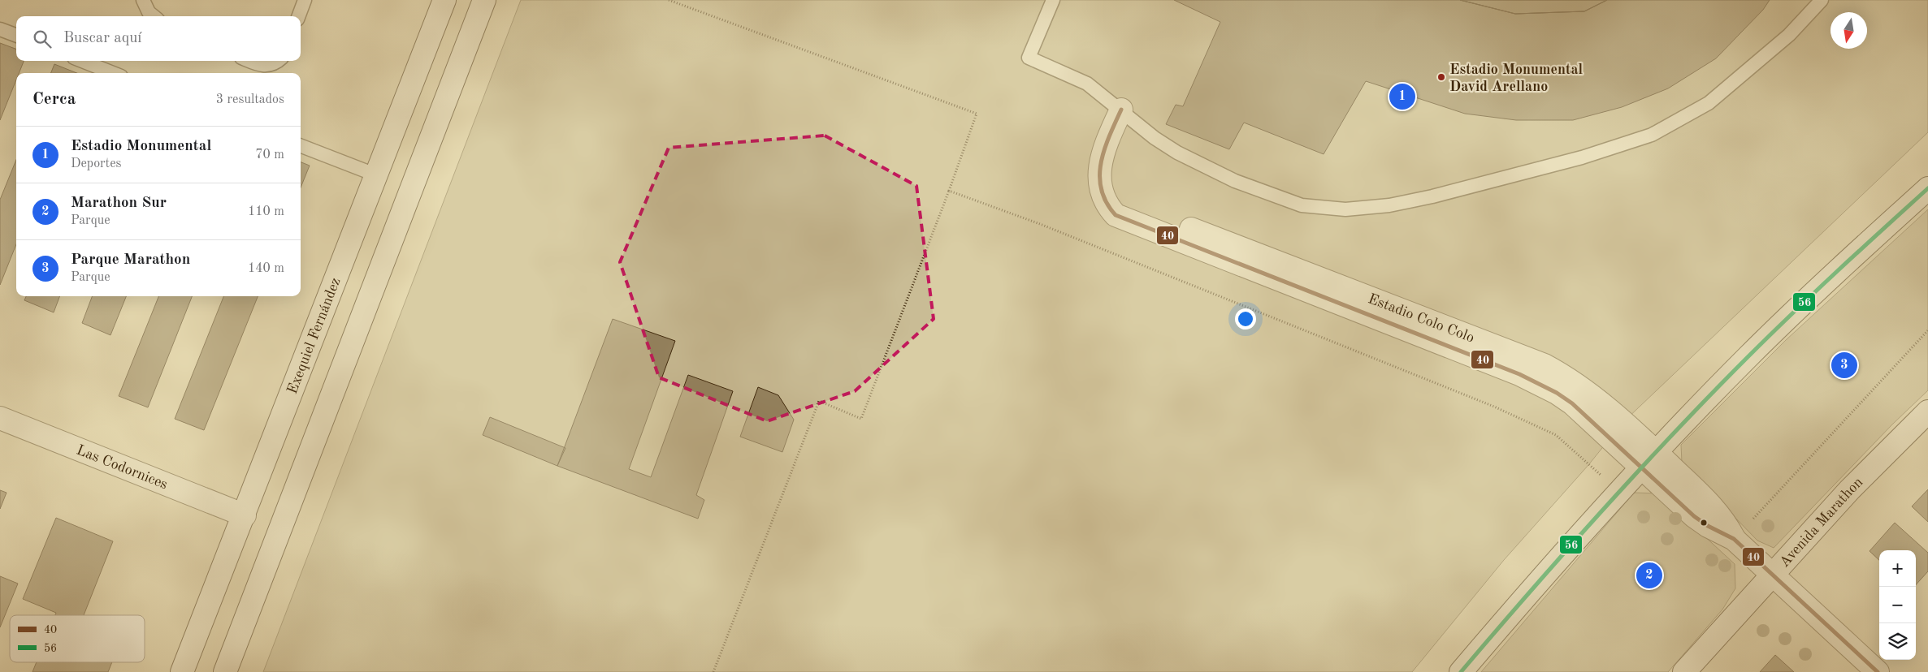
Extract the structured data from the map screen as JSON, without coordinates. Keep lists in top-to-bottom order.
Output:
{
  "streets": {
    "main road": [
      "Estadio Colo Colo",
      "Exequiel Fernández",
      "Las Codornices",
      "Avenida Marathon"
    ]
  },
  "crossings": [
    ["Estadio Colo Colo", "Avenida Marathon"],
    ["Exequiel Fernández", "Las Codornices"]
  ],
  "places": ["Estadio Monumental David Arellano"],
  "lines": ["transit line 40", "transit line 56"],
  "legend": ["40", "56"],
  "north": "bottom",
  "page": {
    "search": "Buscar aquí",
    "heading": ["Cerca", "3 resultados"],
    "pins": ["1", "3", "2"],
    "list": [
      {
        "mark": "1",
        "name": "Estadio Monumental",
        "note": "Deportes",
        "value": "70 m"
      },
      {
        "mark": "2",
        "name": "Marathon Sur",
        "note": "Parque",
        "value": "110 m"
      },
      {
        "mark": "3",
        "name": "Parque Marathon",
        "note": "Parque",
        "value": "140 m"
      }
    ],
    "map_buttons": ["+", "−"]
  }
}
